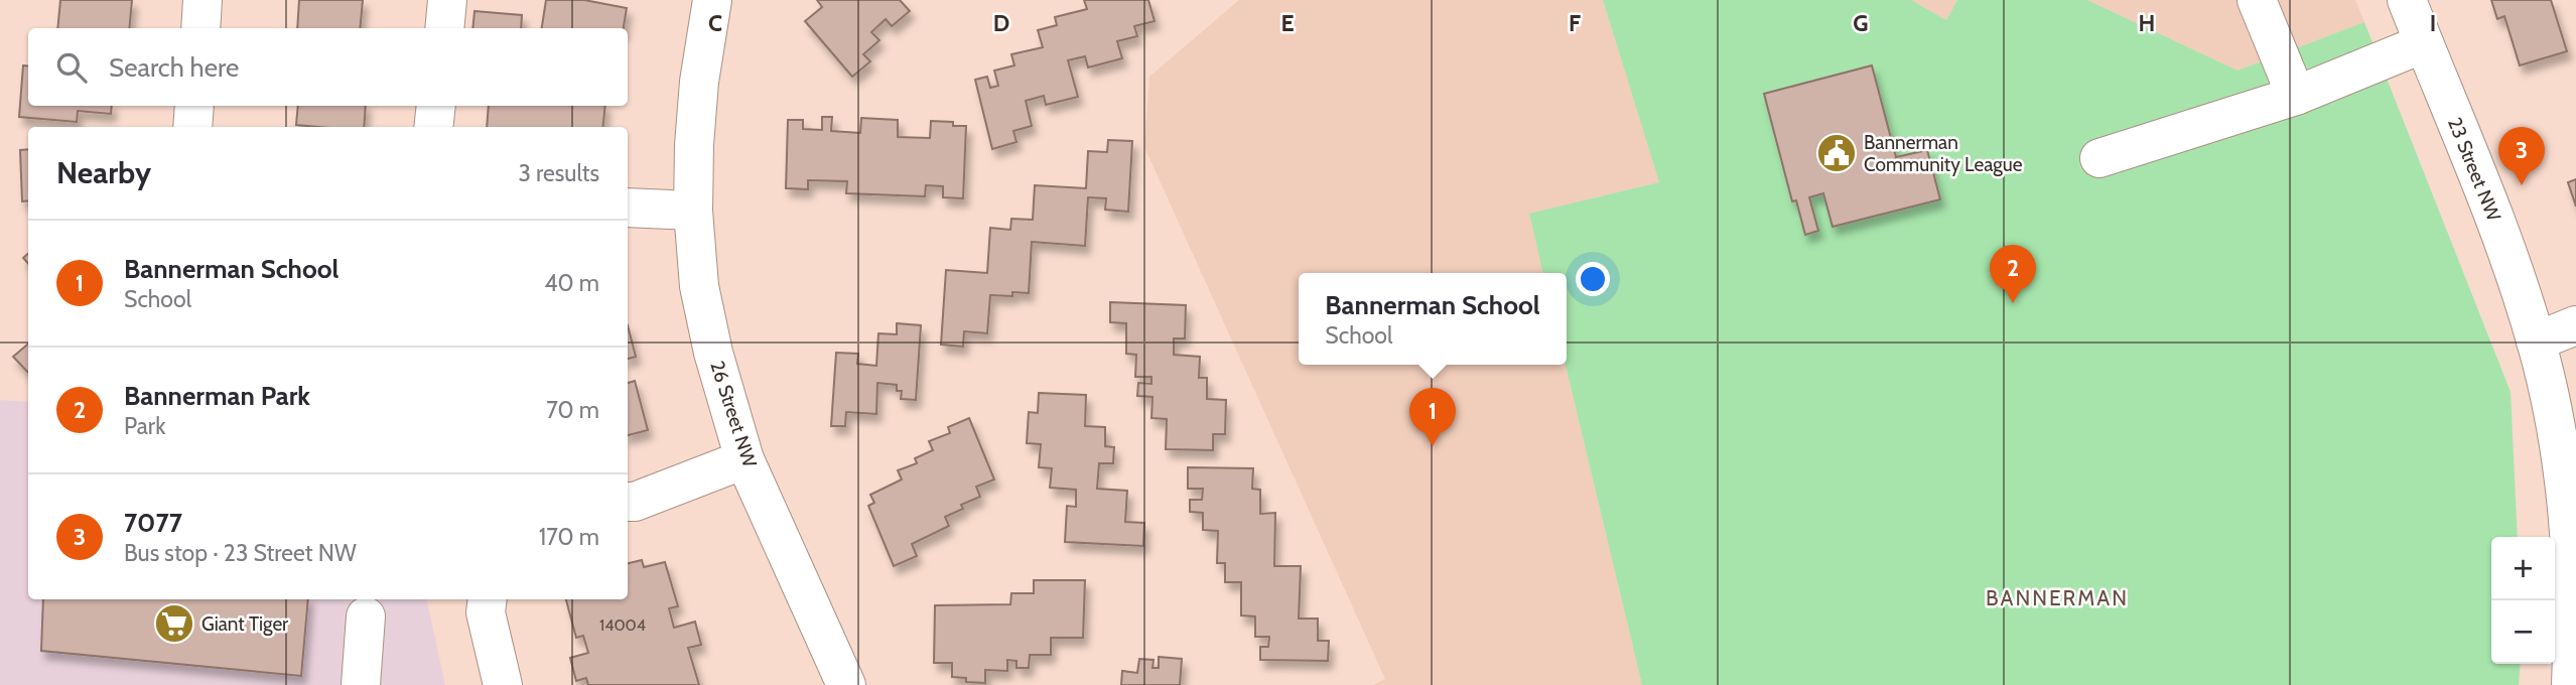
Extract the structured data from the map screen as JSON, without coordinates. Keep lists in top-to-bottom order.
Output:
{
  "streets": {
    "street": ["23 Street NW", "26 Street NW"]
  },
  "districts": ["BANNERMAN"],
  "places": {
    "public building": ["Bannerman Community League"],
    "supermarket": ["Giant Tiger"]
  },
  "house_numbers": ["14004"],
  "page": {
    "search": "Search here",
    "pins": ["3", "2", "1"],
    "heading": ["Nearby", "3 results"],
    "list": [
      {
        "mark": "1",
        "name": "Bannerman School",
        "note": "School",
        "value": "40 m"
      },
      {
        "mark": "2",
        "name": "Bannerman Park",
        "note": "Park",
        "value": "70 m"
      },
      {
        "mark": "3",
        "name": "7077",
        "note": "Bus stop · 23 Street NW",
        "value": "170 m"
      }
    ],
    "popup": ["Bannerman School", "School"],
    "map_buttons": ["+", "−"]
  },
  "grid": {
    "columns": [
      "C",
      "D",
      "E",
      "F",
      "G",
      "H",
      "I"
    ]
  }
}
